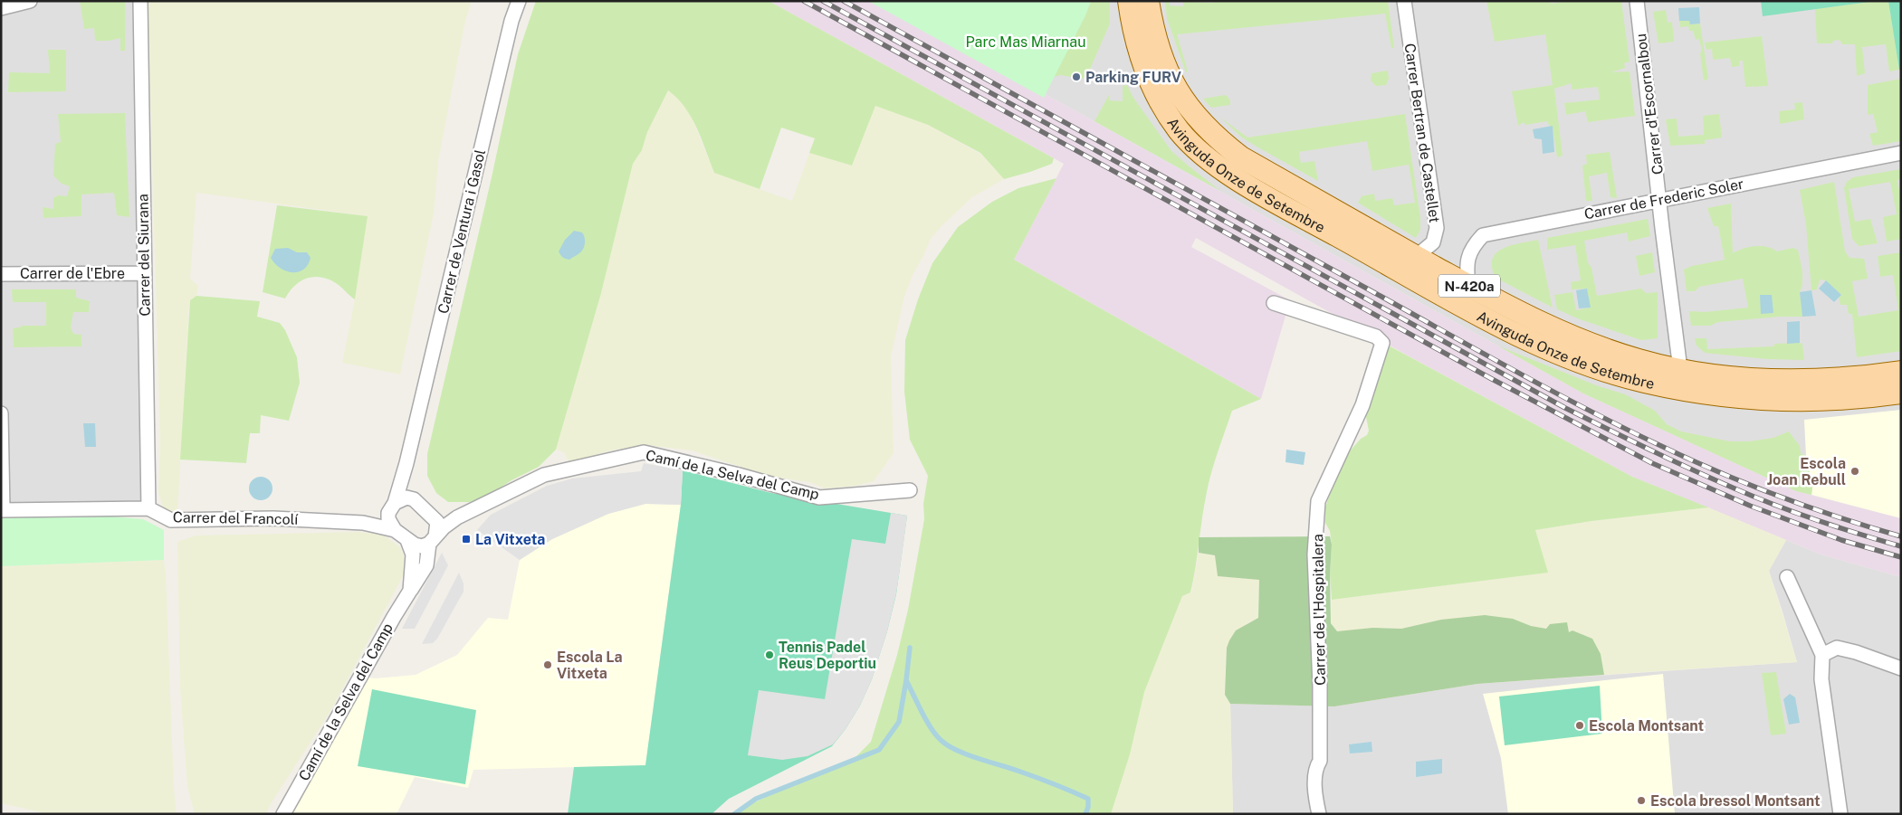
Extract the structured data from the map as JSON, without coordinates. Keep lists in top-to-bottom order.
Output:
{
  "streets": {
    "main road": ["Avinguda Onze de Setembre", "N-420a"],
    "street": [
      "Carrer d'Escornalbou",
      "Carrer Bertran de Castellet",
      "Carrer de Frederic Soler",
      "Carrer de Ventura i Gasol",
      "Carrer del Siurana",
      "Carrer de l'Ebre",
      "Camí de la Selva del Camp",
      "Carrer del Francolí",
      "Carrer de l'Hospitalera"
    ]
  },
  "crossings": [
    ["Carrer d'Escornalbou", "Avinguda Onze de Setembre"],
    ["Carrer d'Escornalbou", "Carrer de Frederic Soler"],
    ["Carrer Bertran de Castellet", "Avinguda Onze de Setembre"],
    ["Avinguda Onze de Setembre", "Carrer de Frederic Soler"],
    ["Carrer de Ventura i Gasol", "Carrer del Francolí"],
    ["Carrer del Siurana", "Carrer de l'Ebre"],
    ["Carrer del Siurana", "Carrer del Francolí"]
  ],
  "parks": ["Parc Mas Miarnau"],
  "places": {
    "other": [
      "Parking FURV",
      "Escola Joan Rebull",
      "Tennis Padel Reus Deportiu",
      "Escola La Vitxeta",
      "Escola Montsant",
      "Escola bressol Montsant"
    ],
    "transit": ["La Vitxeta"]
  }
}
